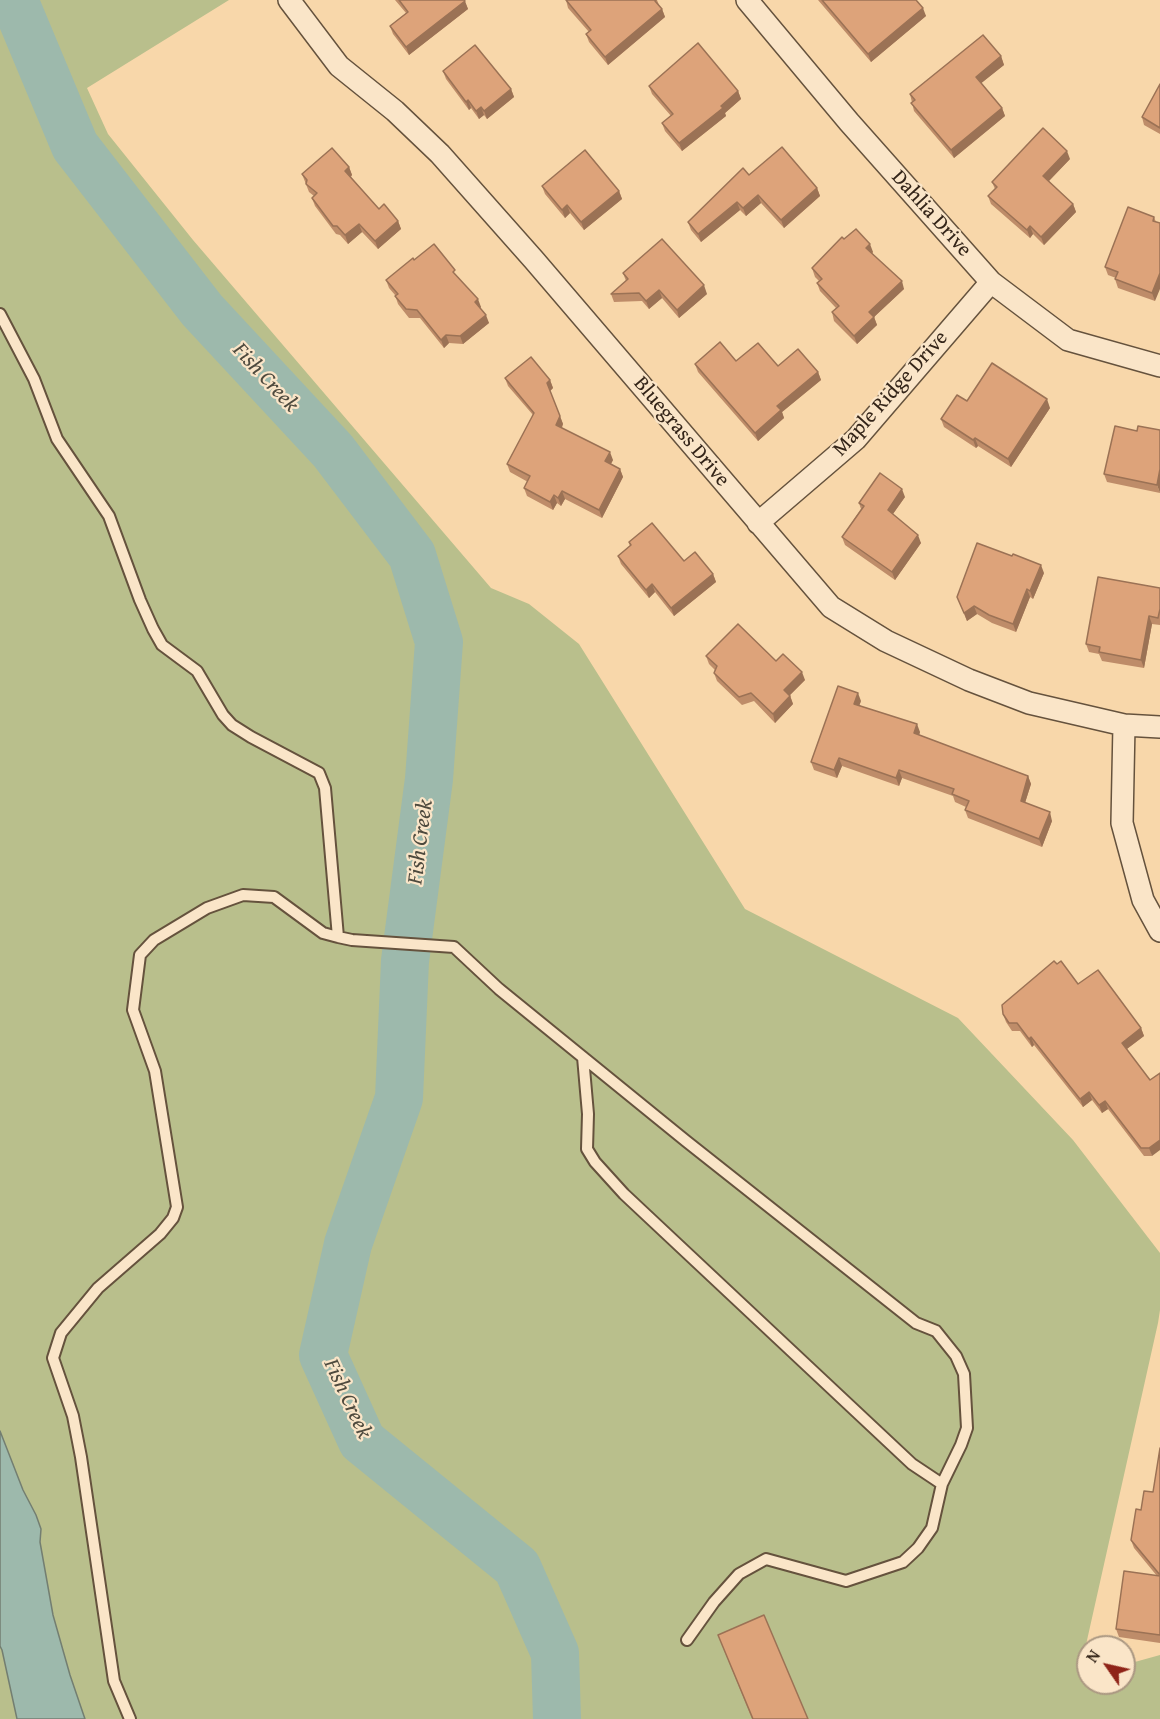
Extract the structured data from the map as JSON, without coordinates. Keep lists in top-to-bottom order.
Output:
{
  "streets": {
    "street": ["Dahlia Drive", "Maple Ridge Drive", "Bluegrass Drive"]
  },
  "crossings": [
    ["Dahlia Drive", "Maple Ridge Drive"],
    ["Maple Ridge Drive", "Bluegrass Drive"]
  ],
  "water": ["Fish Creek"],
  "north": "top left"
}
